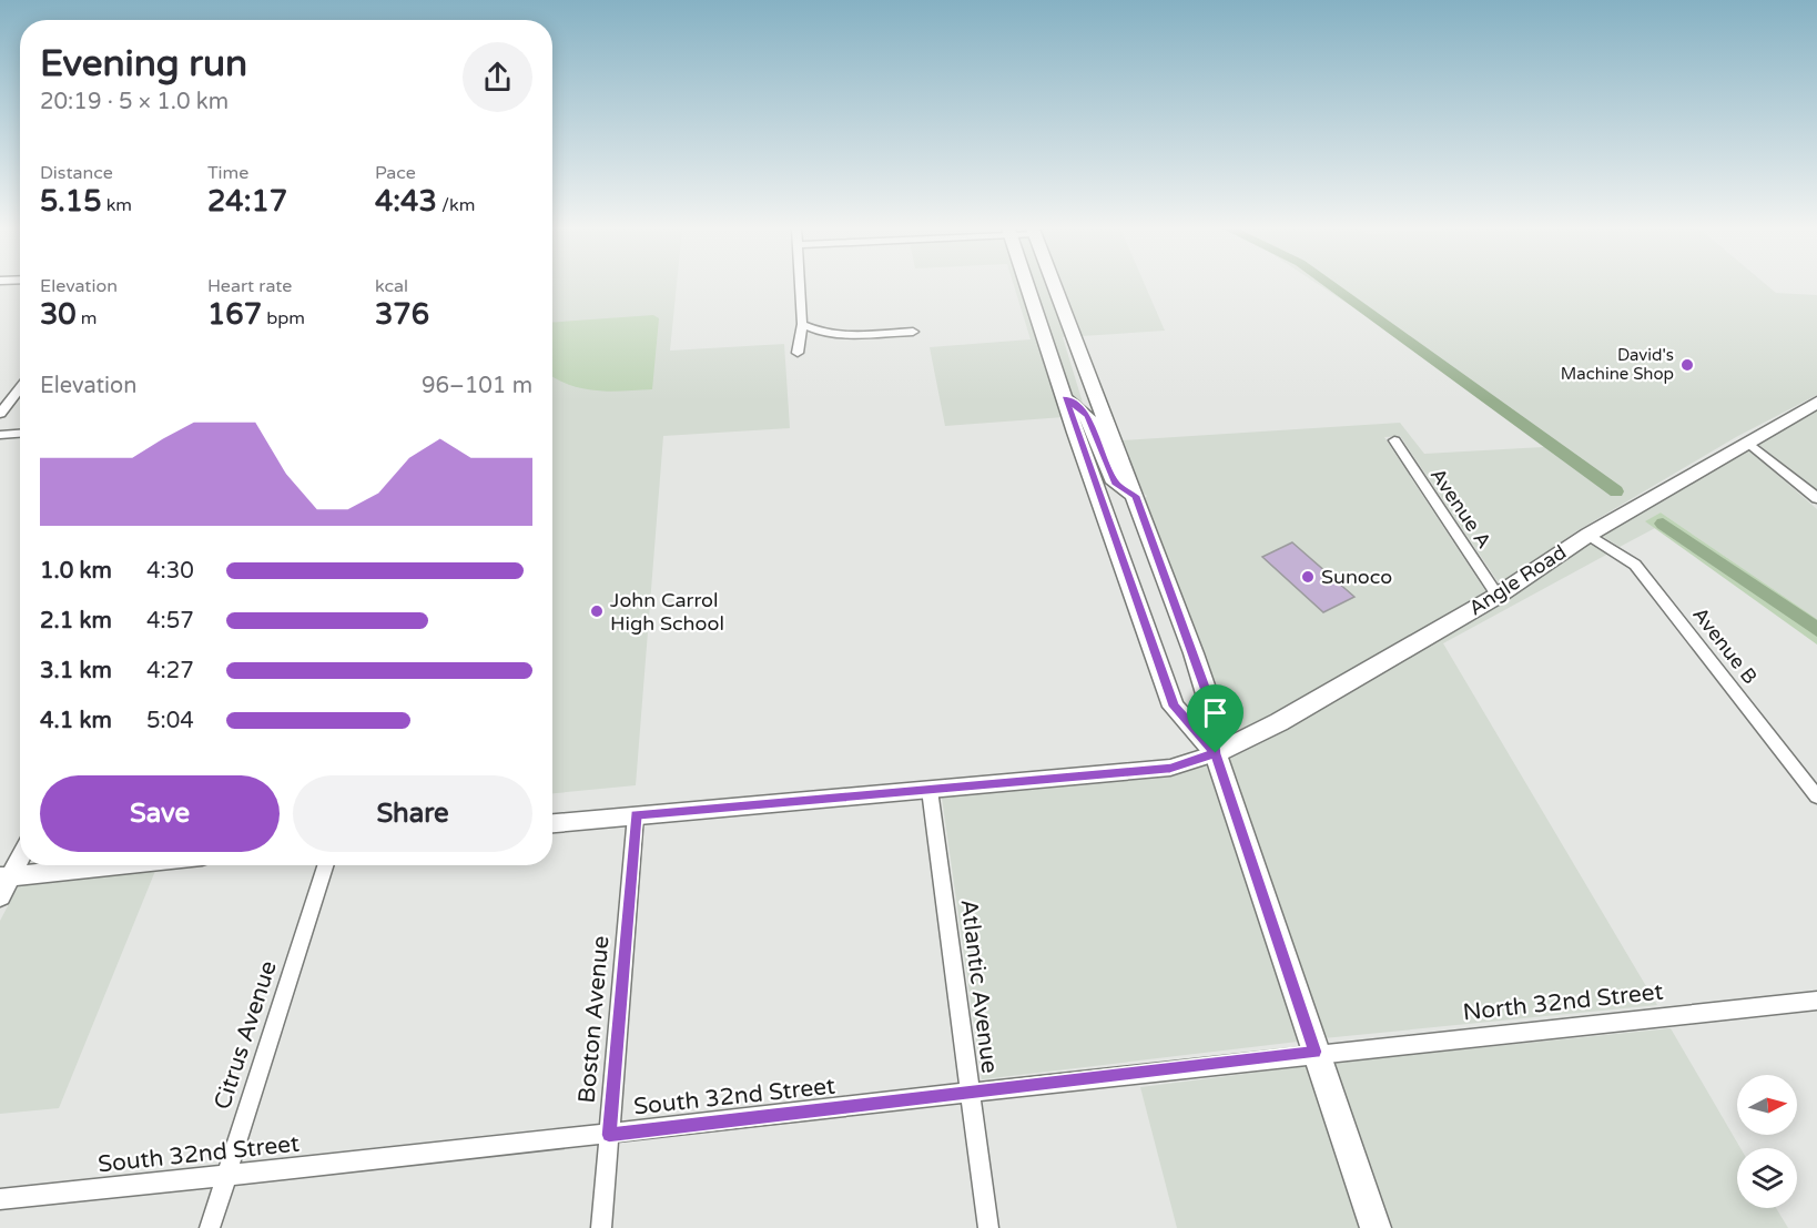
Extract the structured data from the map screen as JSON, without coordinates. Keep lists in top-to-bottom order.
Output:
{
  "streets": {
    "main road": ["Angle Road"],
    "street": [
      "Avenue A",
      "Avenue B",
      "Atlantic Avenue",
      "North 32nd Street",
      "Boston Avenue",
      "Citrus Avenue",
      "South 32nd Street"
    ]
  },
  "crossings": [
    ["Avenue A", "Angle Road"],
    ["Angle Road", "Avenue B"],
    ["Atlantic Avenue", "South 32nd Street"],
    ["North 32nd Street", "South 32nd Street"],
    ["Boston Avenue", "South 32nd Street"],
    ["Citrus Avenue", "South 32nd Street"]
  ],
  "places": ["David's Machine Shop", "Sunoco", "John Carrol High School"],
  "north": "right",
  "page": {
    "heading": ["Evening run", "20:19 · 5 × 1.0 km"],
    "stats": [
      ["Distance", "5.15 km"],
      ["Time", "24:17"],
      ["Pace", "4:43 /km"],
      ["Elevation", "30 m"],
      ["Heart rate", "167 bpm"],
      ["kcal", "376"]
    ],
    "chart": ["Elevation", "96–101 m"],
    "list": [
      {
        "name": "1.0 km",
        "note": "4:30"
      },
      {
        "name": "2.1 km",
        "note": "4:57"
      },
      {
        "name": "3.1 km",
        "note": "4:27"
      },
      {
        "name": "4.1 km",
        "note": "5:04"
      }
    ],
    "buttons": ["Save", "Share"]
  }
}
